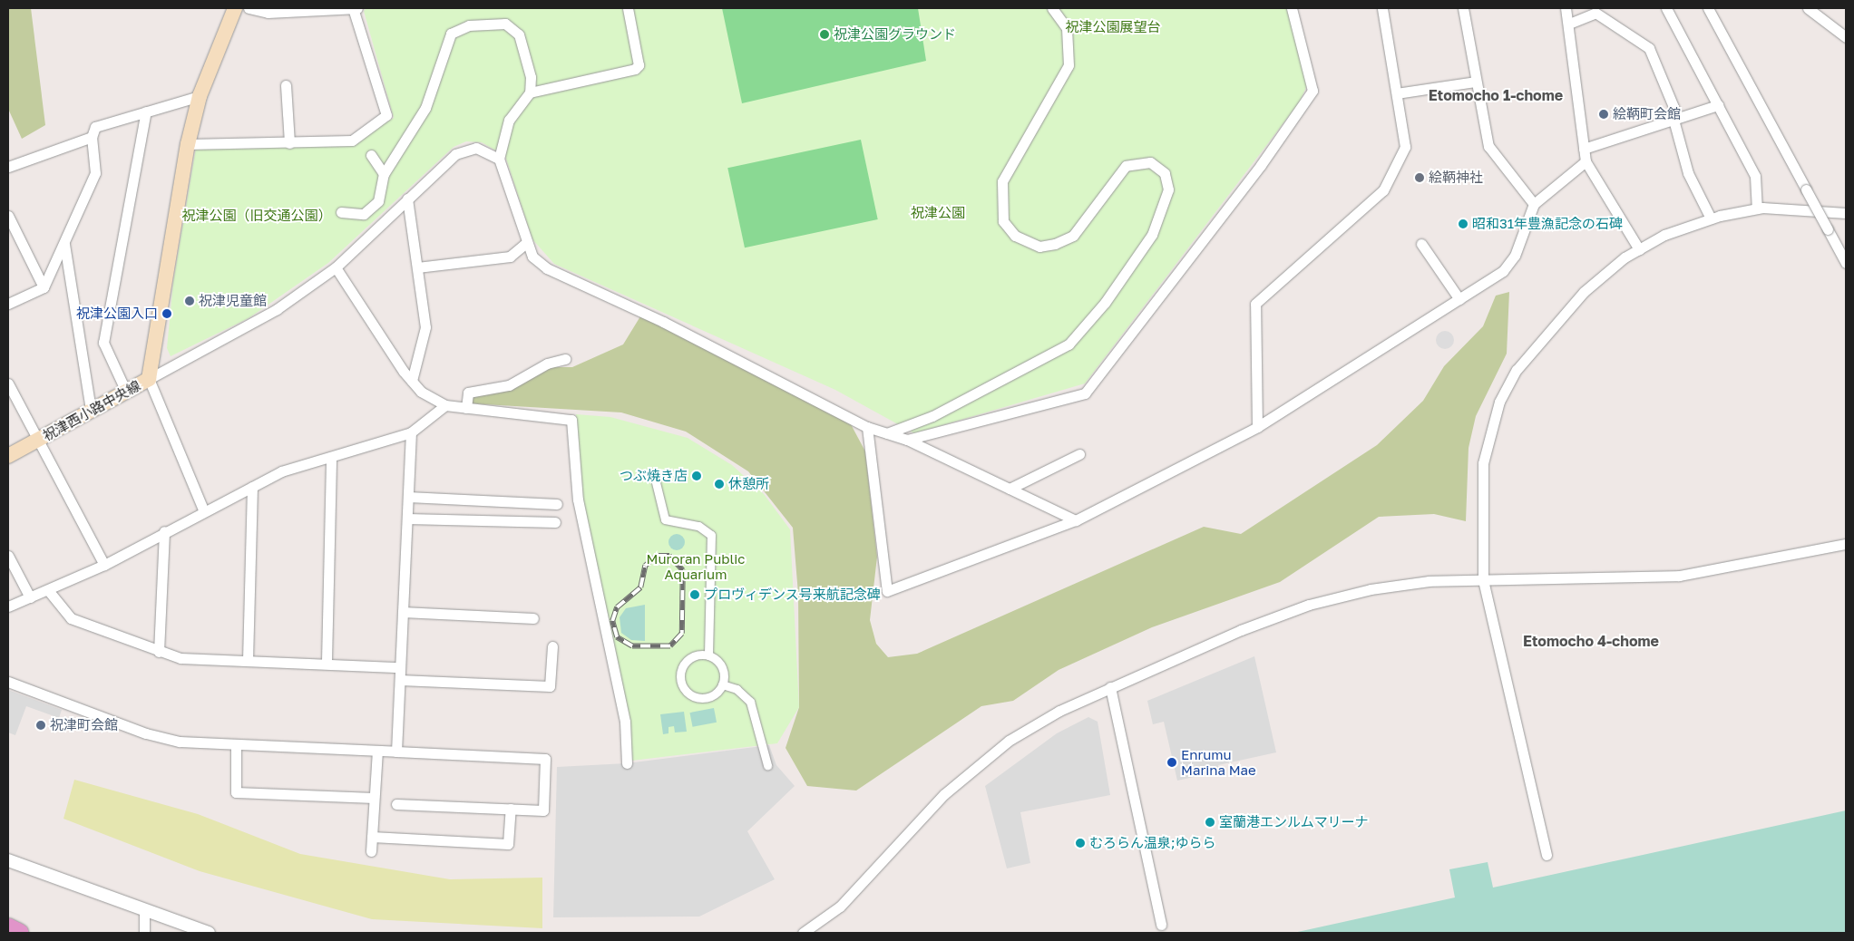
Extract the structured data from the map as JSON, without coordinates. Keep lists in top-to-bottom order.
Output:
{
  "streets": {
    "main road": ["祝津西小路中央線"]
  },
  "districts": ["Etomocho 1-chome", "Etomocho 4-chome"],
  "parks": [
    "祝津公園展望台",
    "祝津公園",
    "祝津公園（旧交通公園）",
    "Muroran Public Aquarium"
  ],
  "places": [
    "祝津公園グラウンド",
    "絵鞆町会館",
    "絵鞆神社",
    "昭和31年豊漁記念の石碑",
    "祝津児童館",
    "祝津公園入口",
    "つぶ焼き店",
    "休憩所",
    "プロヴィデンス号来航記念碑",
    "祝津町会館",
    "Enrumu Marina Mae",
    "室蘭港エンルムマリーナ",
    "むろらん温泉;ゆらら"
  ]
}
